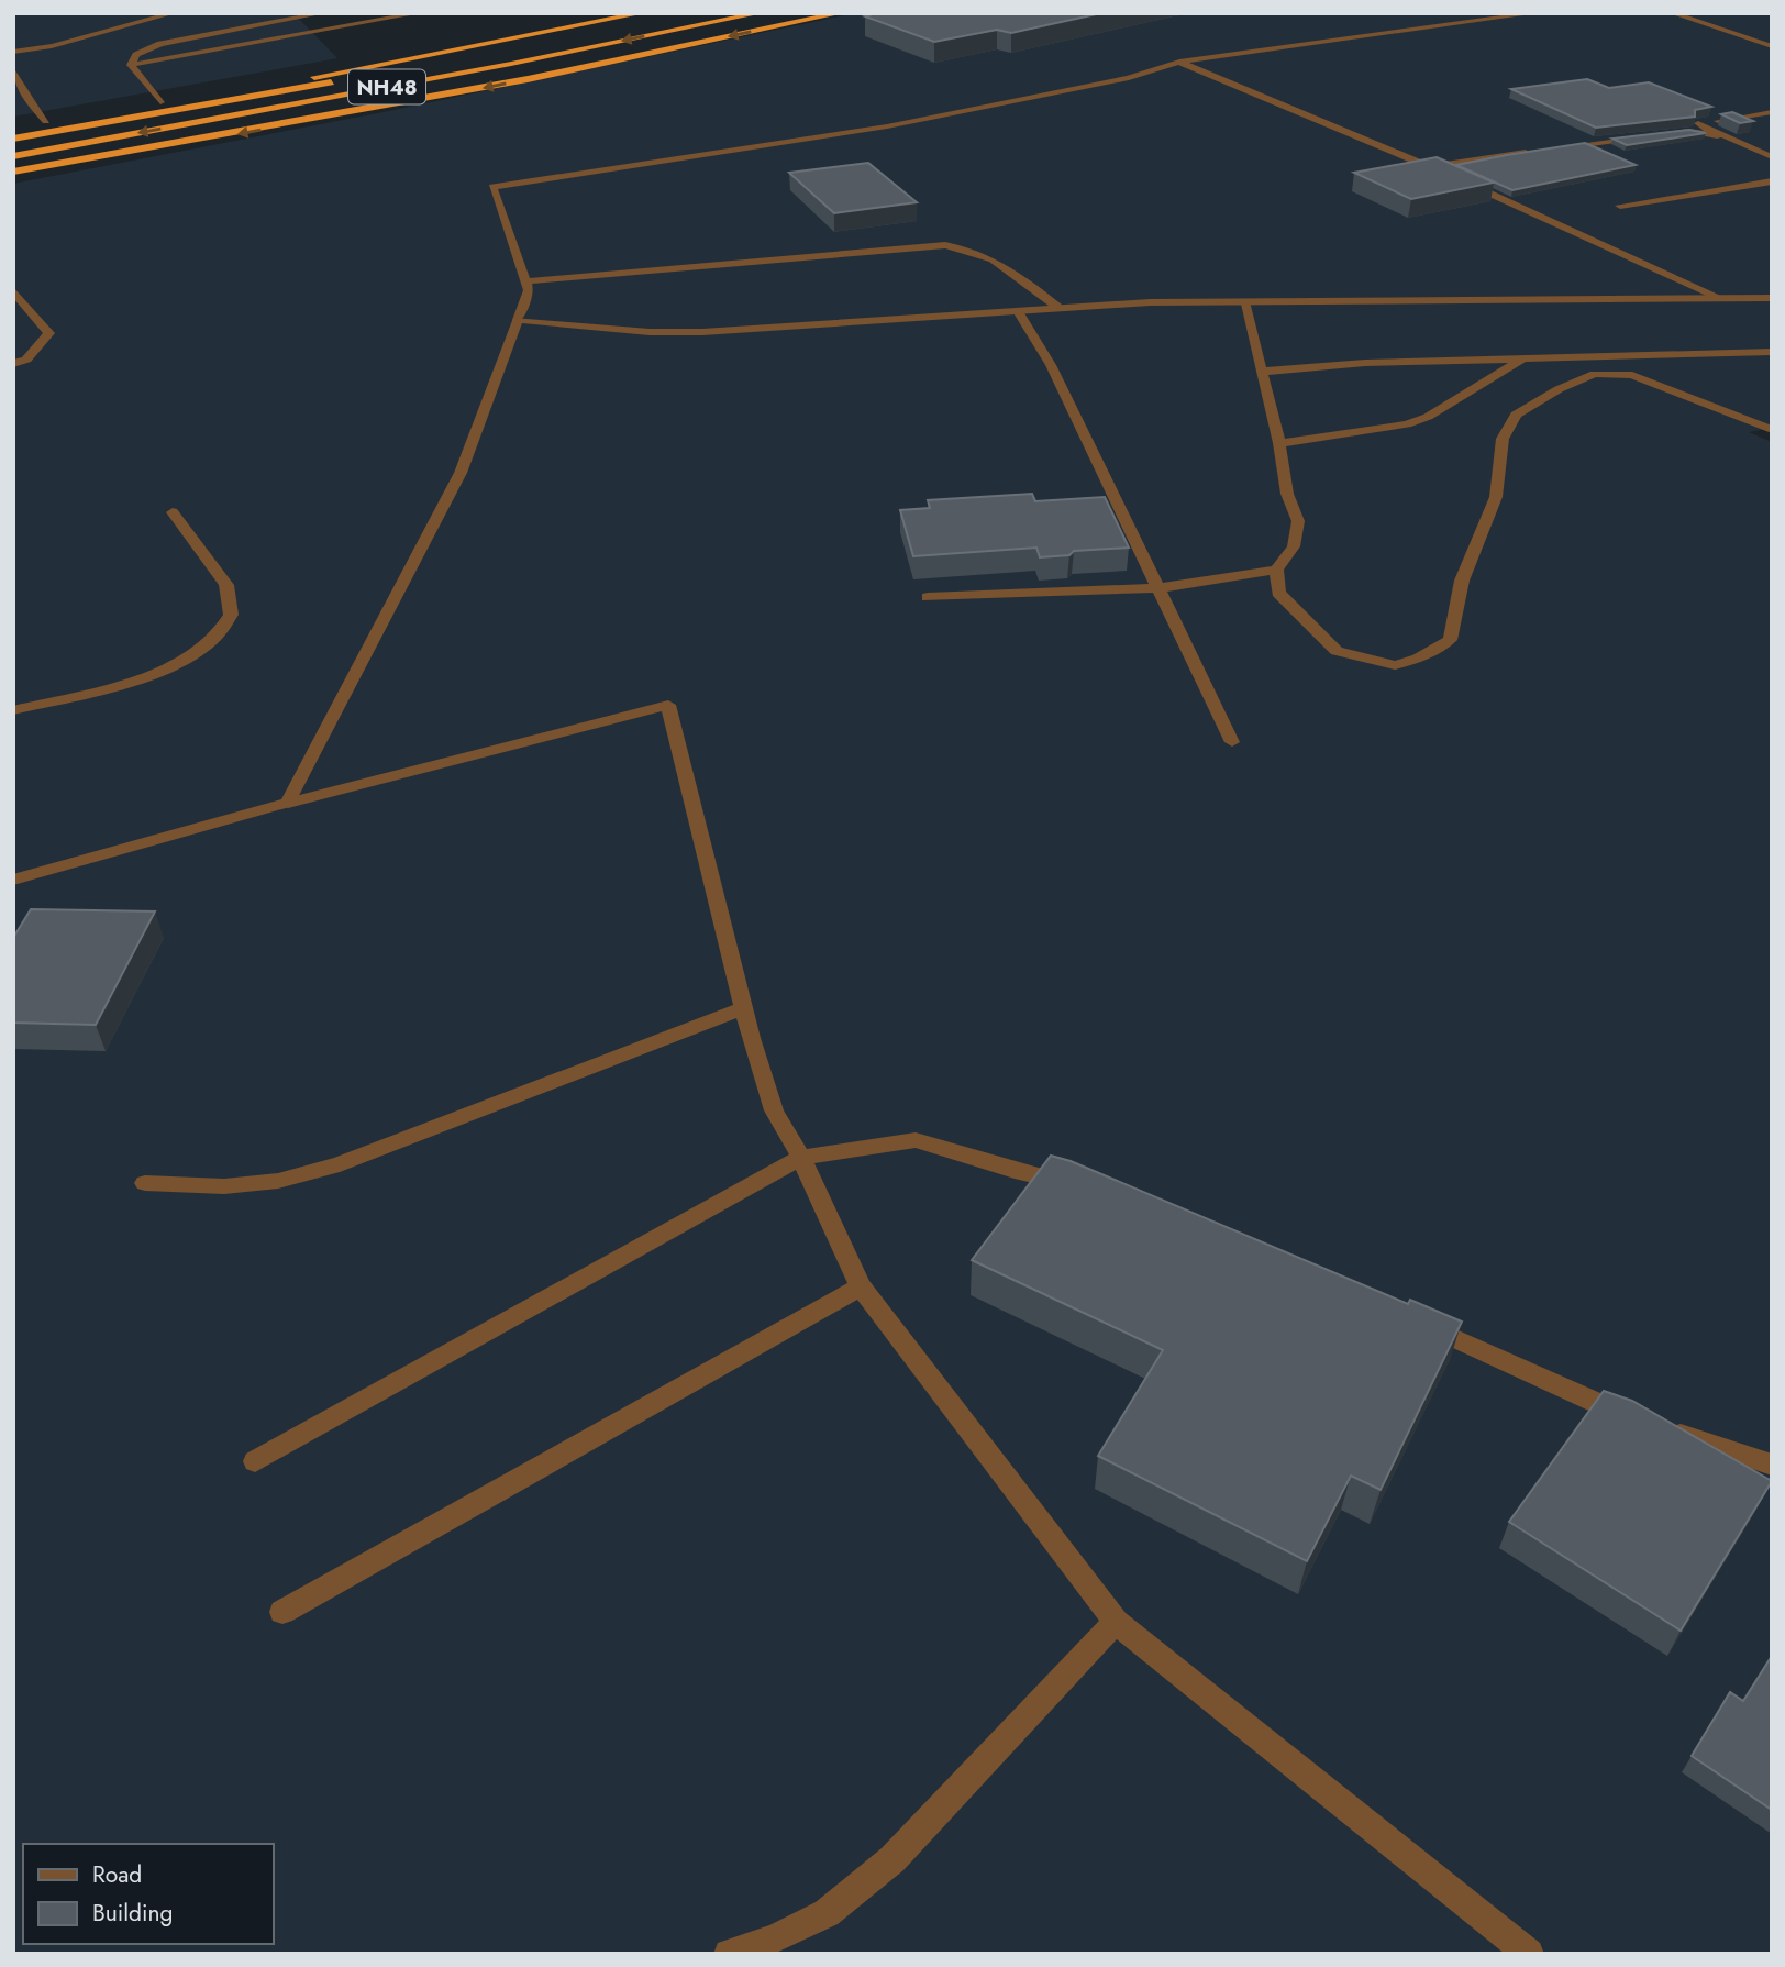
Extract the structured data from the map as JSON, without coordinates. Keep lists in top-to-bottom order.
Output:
{
  "streets": {
    "highway": ["NH48"]
  },
  "legend": ["Road", "Building"]
}
